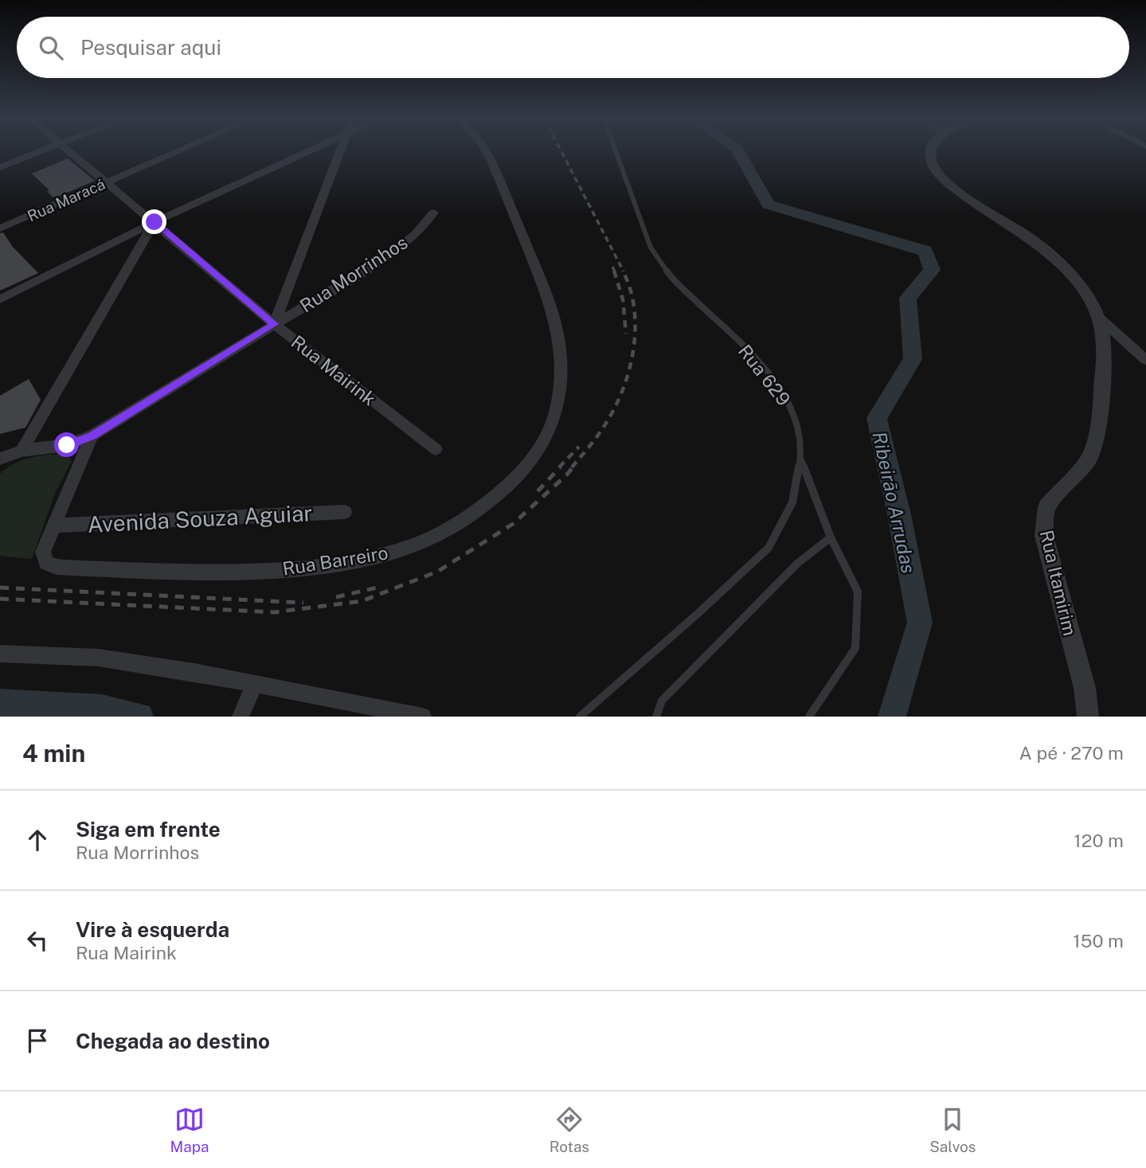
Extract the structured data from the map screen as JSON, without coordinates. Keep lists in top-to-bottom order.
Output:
{
  "streets": {
    "street": [
      "Rua Maracá",
      "Rua Morrinhos",
      "Rua Mairink",
      "Avenida Souza Aguiar",
      "Rua Barreiro",
      "Rua Itamirim"
    ],
    "lane": ["Rua 629"]
  },
  "crossings": [
    ["Rua Maracá", "Rua Mairink"],
    ["Rua Morrinhos", "Rua Mairink"],
    ["Avenida Souza Aguiar", "Rua Barreiro"]
  ],
  "water": ["Ribeirão Arrudas"],
  "page": {
    "search": "Pesquisar aqui",
    "heading": ["4 min", "A pé · 270 m"],
    "list": [
      ["Siga em frente", "Rua Morrinhos", "120 m"],
      ["Vire à esquerda", "Rua Mairink", "150 m"],
      "Chegada ao destino"
    ],
    "nav": ["Mapa", "Rotas", "Salvos"]
  }
}
